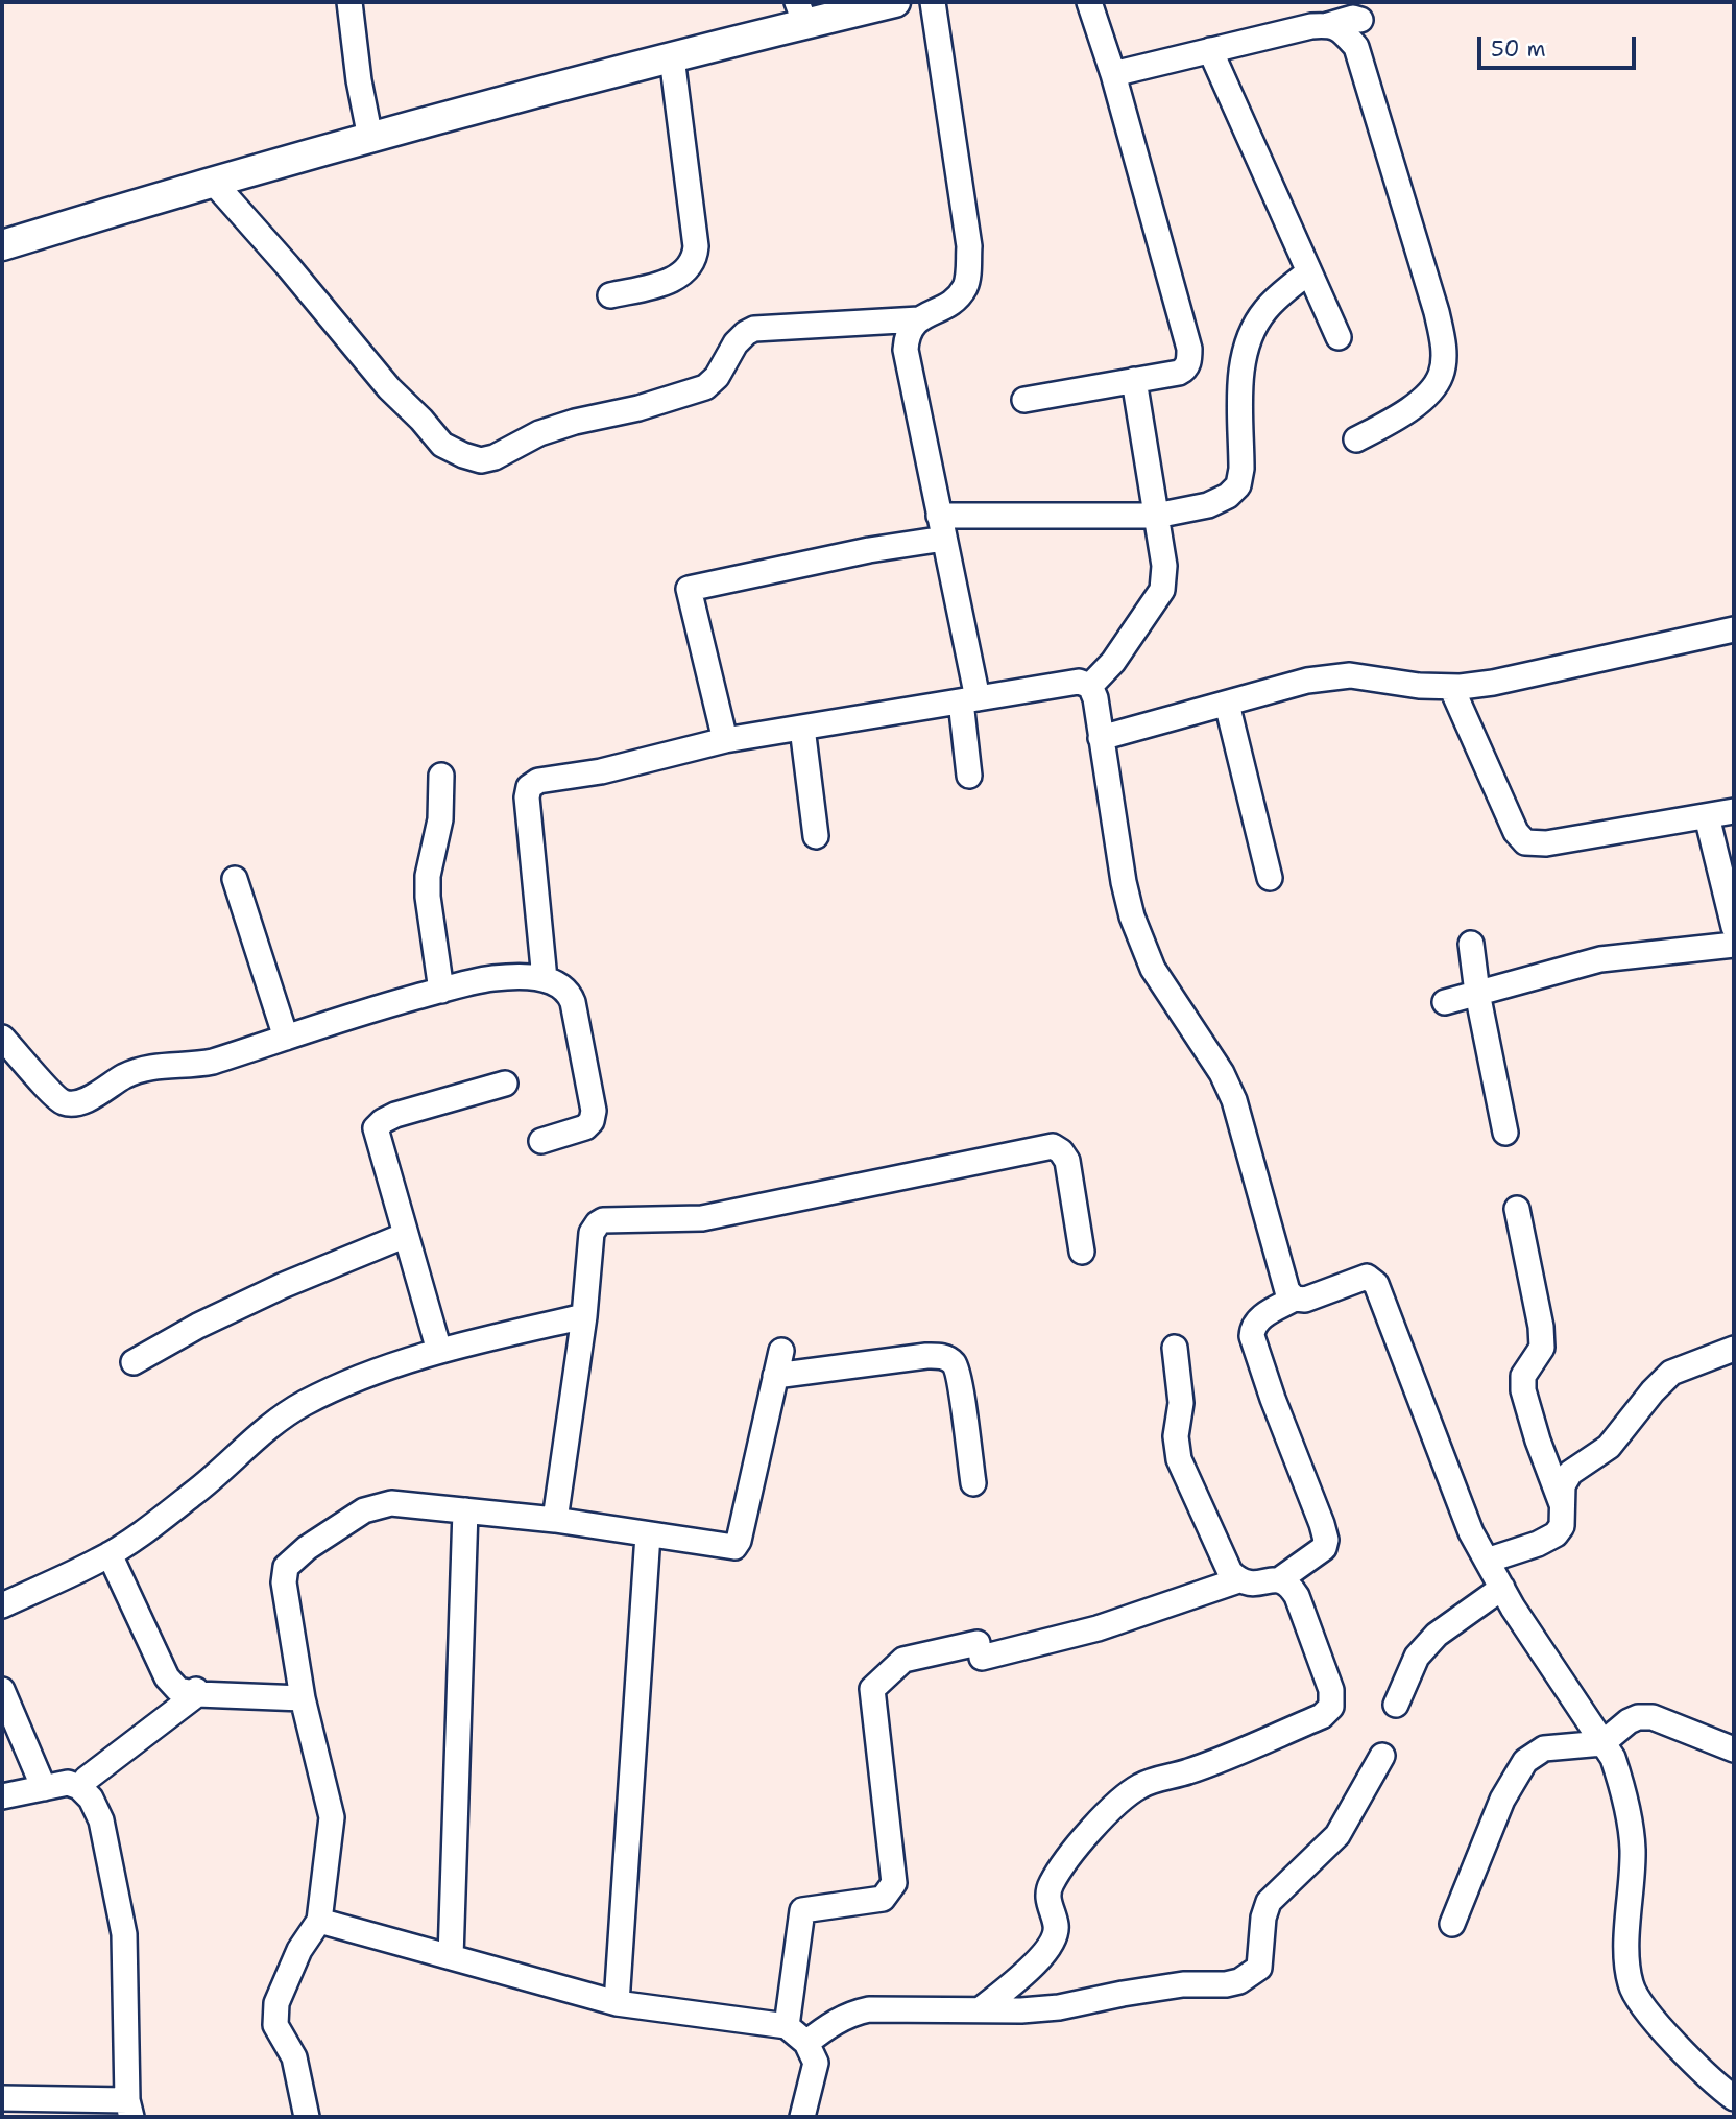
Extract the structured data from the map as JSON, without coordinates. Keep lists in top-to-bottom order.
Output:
{
  "scale_bar": "50 m"
}
